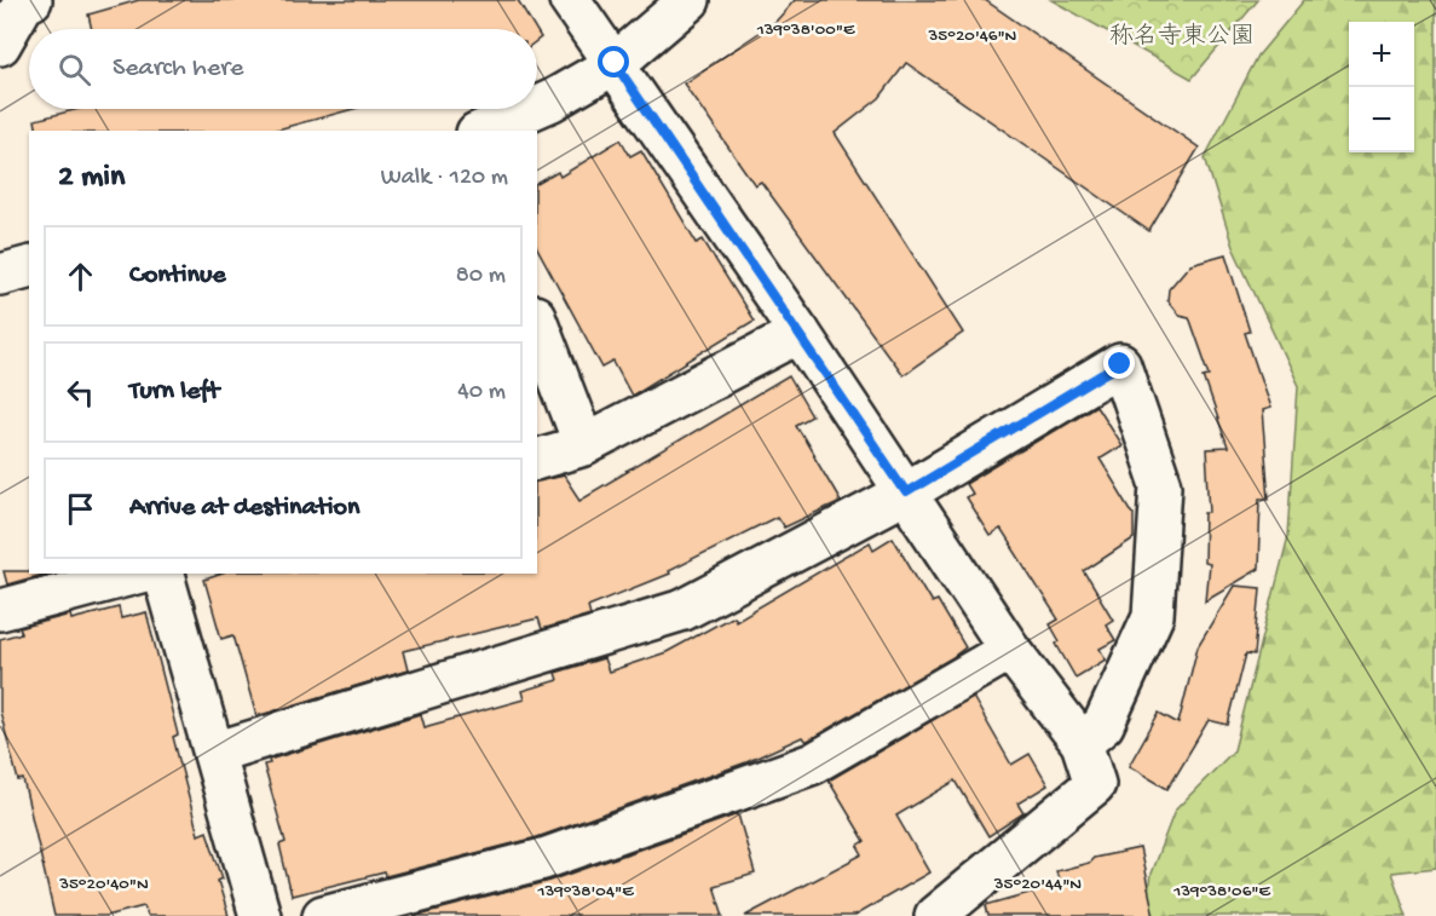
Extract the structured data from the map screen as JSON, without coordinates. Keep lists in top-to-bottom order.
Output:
{
  "parks": ["称名寺東公園"],
  "page": {
    "map_buttons": ["+", "−"],
    "search": "Search here",
    "heading": ["2 min", "Walk · 120 m"],
    "list": [
      ["Continue", "80 m"],
      ["Turn left", "40 m"],
      "Arrive at destination"
    ]
  },
  "coordinates": [
    "139°38'00\"E",
    "35°20'46\"N",
    "35°20'40\"N",
    "35°20'44\"N",
    "139°38'04\"E",
    "139°38'06\"E"
  ]
}
